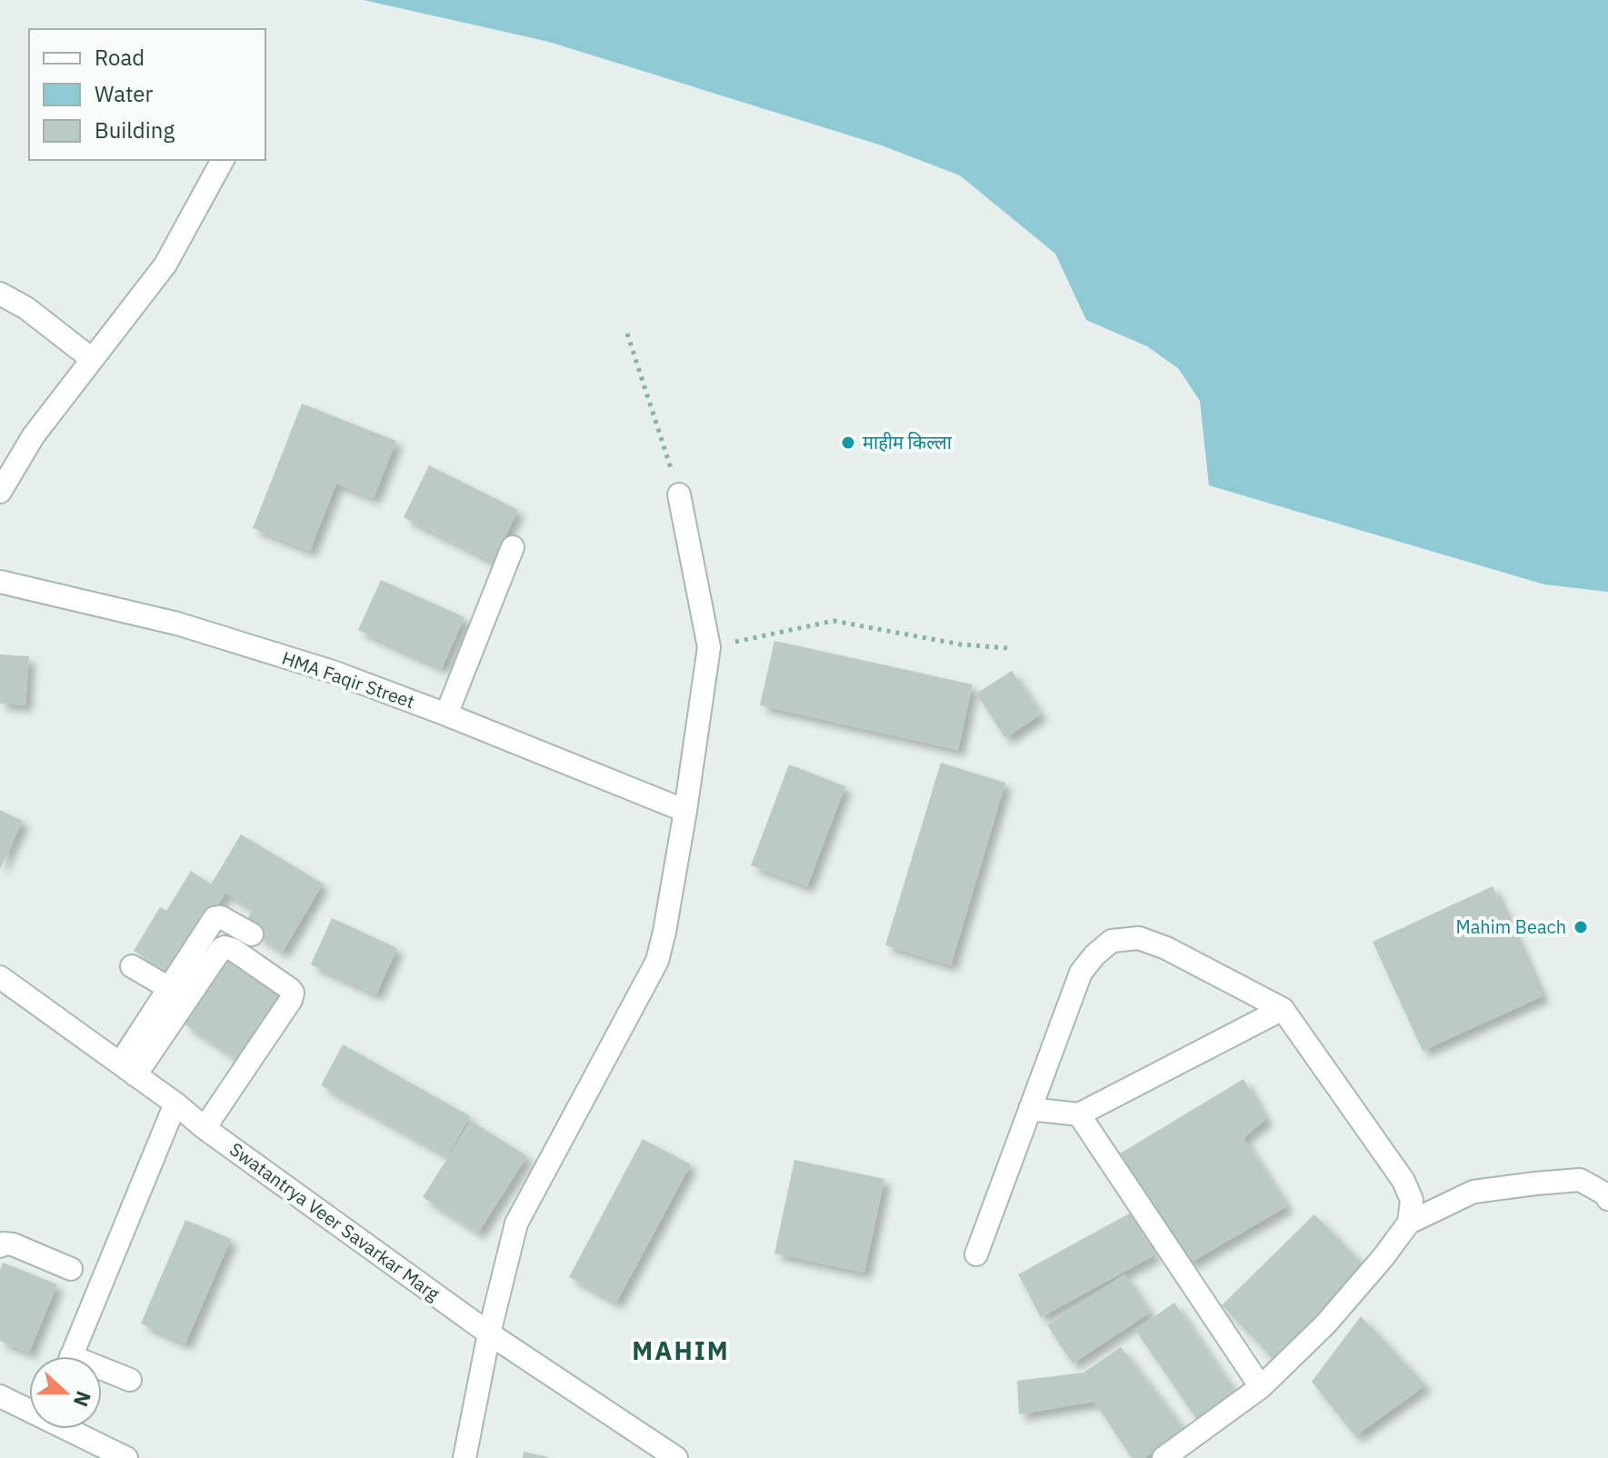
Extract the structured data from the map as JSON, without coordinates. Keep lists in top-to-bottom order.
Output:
{
  "streets": {
    "street": ["HMA Faqir Street", "Swatantrya Veer Savarkar Marg"]
  },
  "districts": ["MAHIM"],
  "places": ["माहीम किल्ला", "Mahim Beach"],
  "legend": ["Road", "Water", "Building"],
  "north": "right"
}
